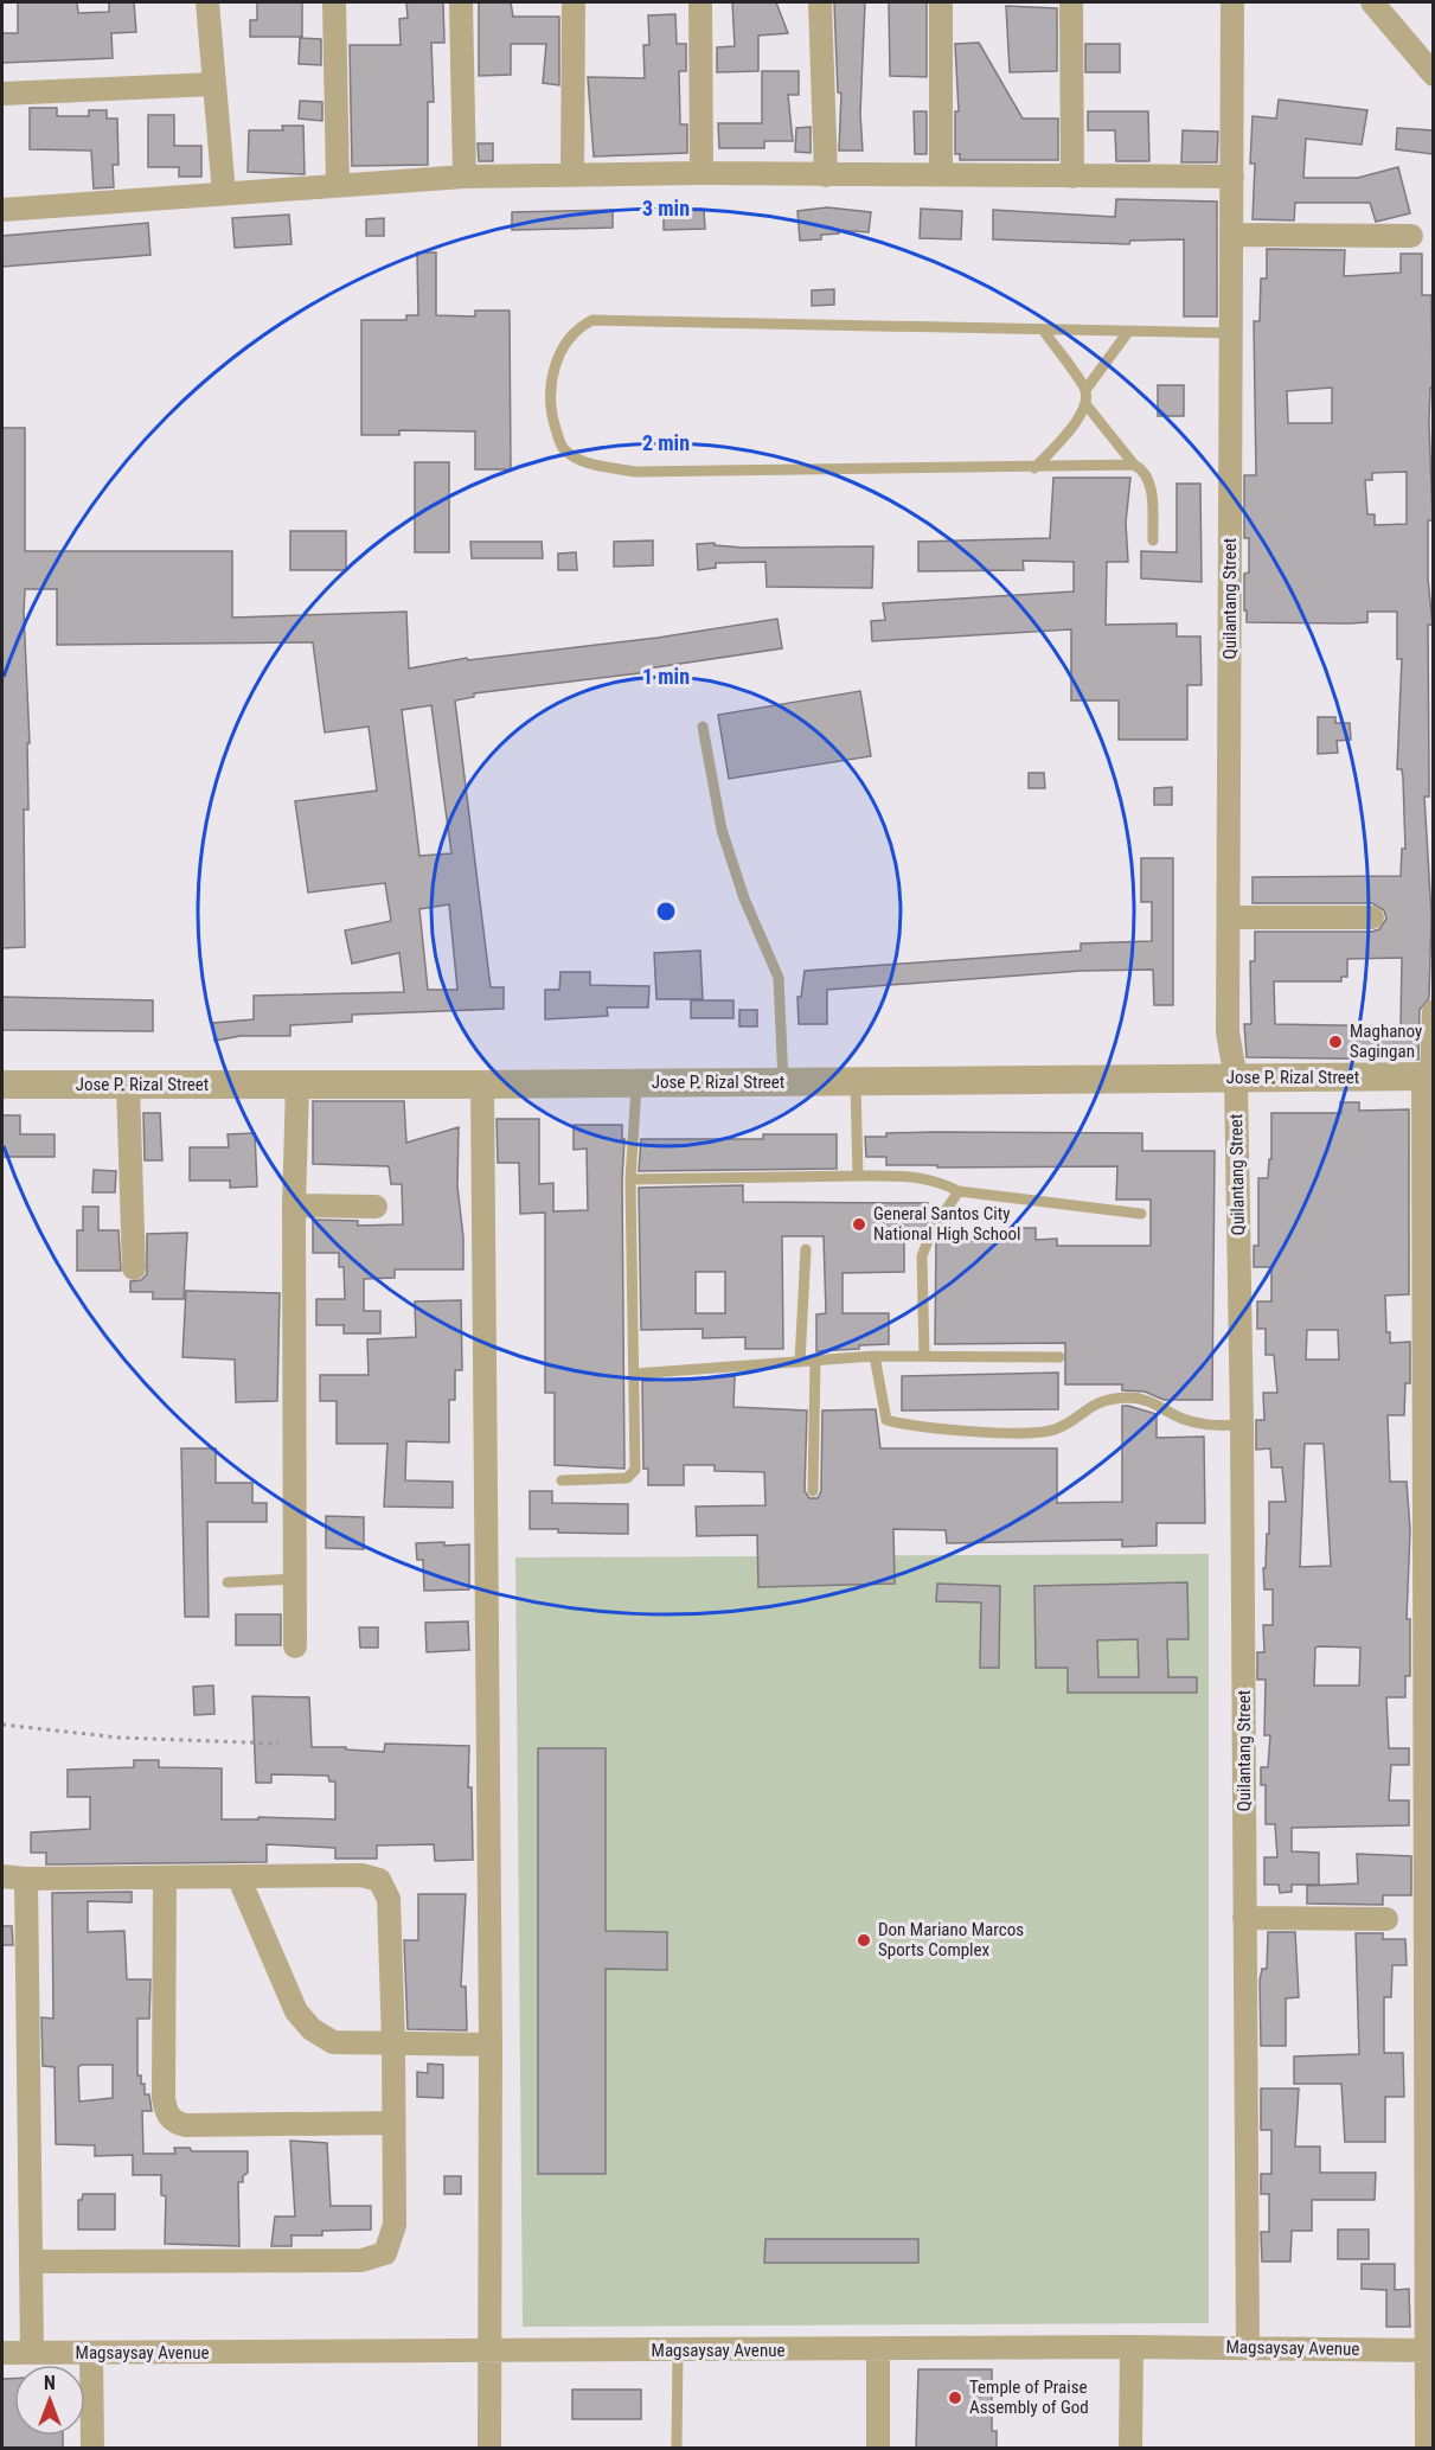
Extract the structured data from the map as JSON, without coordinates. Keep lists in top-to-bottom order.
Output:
{
  "streets": {
    "street": ["Quilantang Street", "Jose P. Rizal Street", "Magsaysay Avenue"]
  },
  "crossings": [
    ["Quilantang Street", "Jose P. Rizal Street"],
    ["Quilantang Street", "Magsaysay Avenue"]
  ],
  "places": [
    "Maghanoy Sagingan",
    "General Santos City National High School",
    "Don Mariano Marcos Sports Complex",
    "Temple of Praise Assembly of God"
  ],
  "north": "top",
  "rings": ["3 min", "2 min", "1 min"]
}
